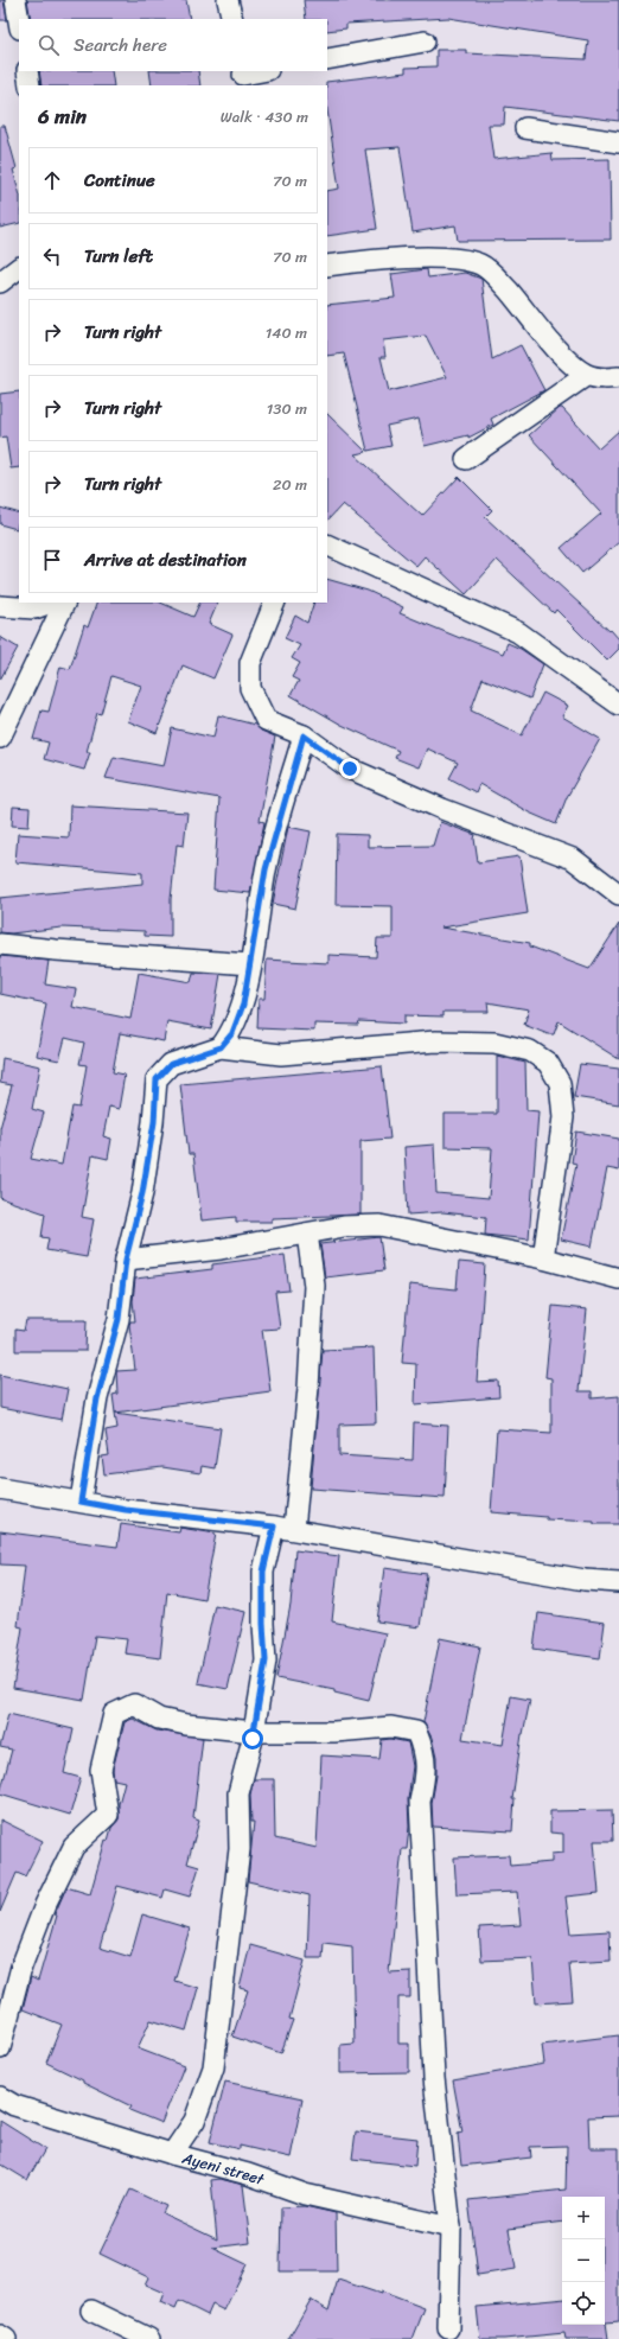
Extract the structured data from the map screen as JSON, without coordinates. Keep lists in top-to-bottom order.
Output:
{
  "streets": {
    "street": ["Ayeni street"]
  },
  "page": {
    "search": "Search here",
    "heading": ["6 min", "Walk · 430 m"],
    "list": [
      ["Continue", "70 m"],
      ["Turn left", "70 m"],
      ["Turn right", "140 m"],
      ["Turn right", "130 m"],
      ["Turn right", "20 m"],
      "Arrive at destination"
    ],
    "map_buttons": ["+", "−"]
  }
}
